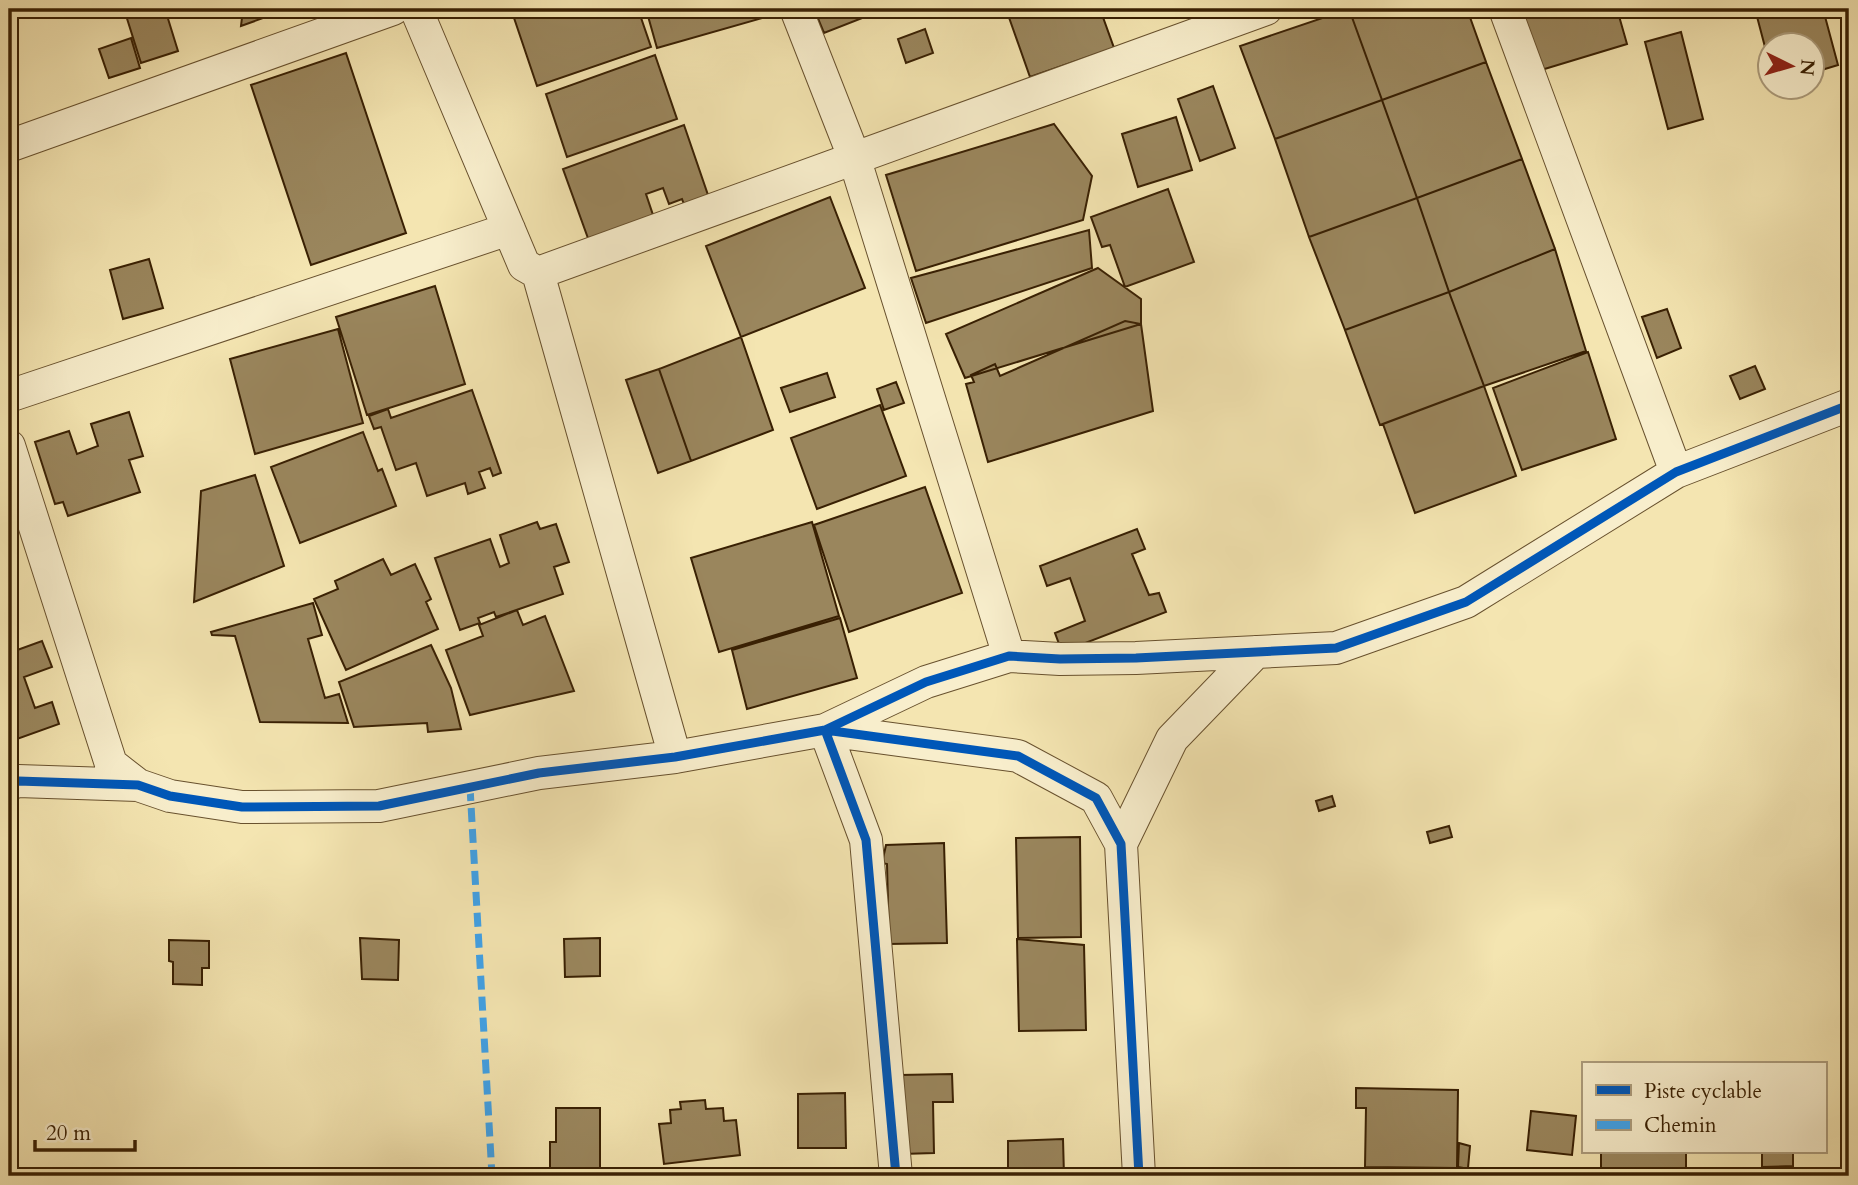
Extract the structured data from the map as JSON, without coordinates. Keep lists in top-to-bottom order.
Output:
{
  "legend": ["Piste cyclable", "Chemin"],
  "scale_bar": "20 m",
  "north": "right"
}
